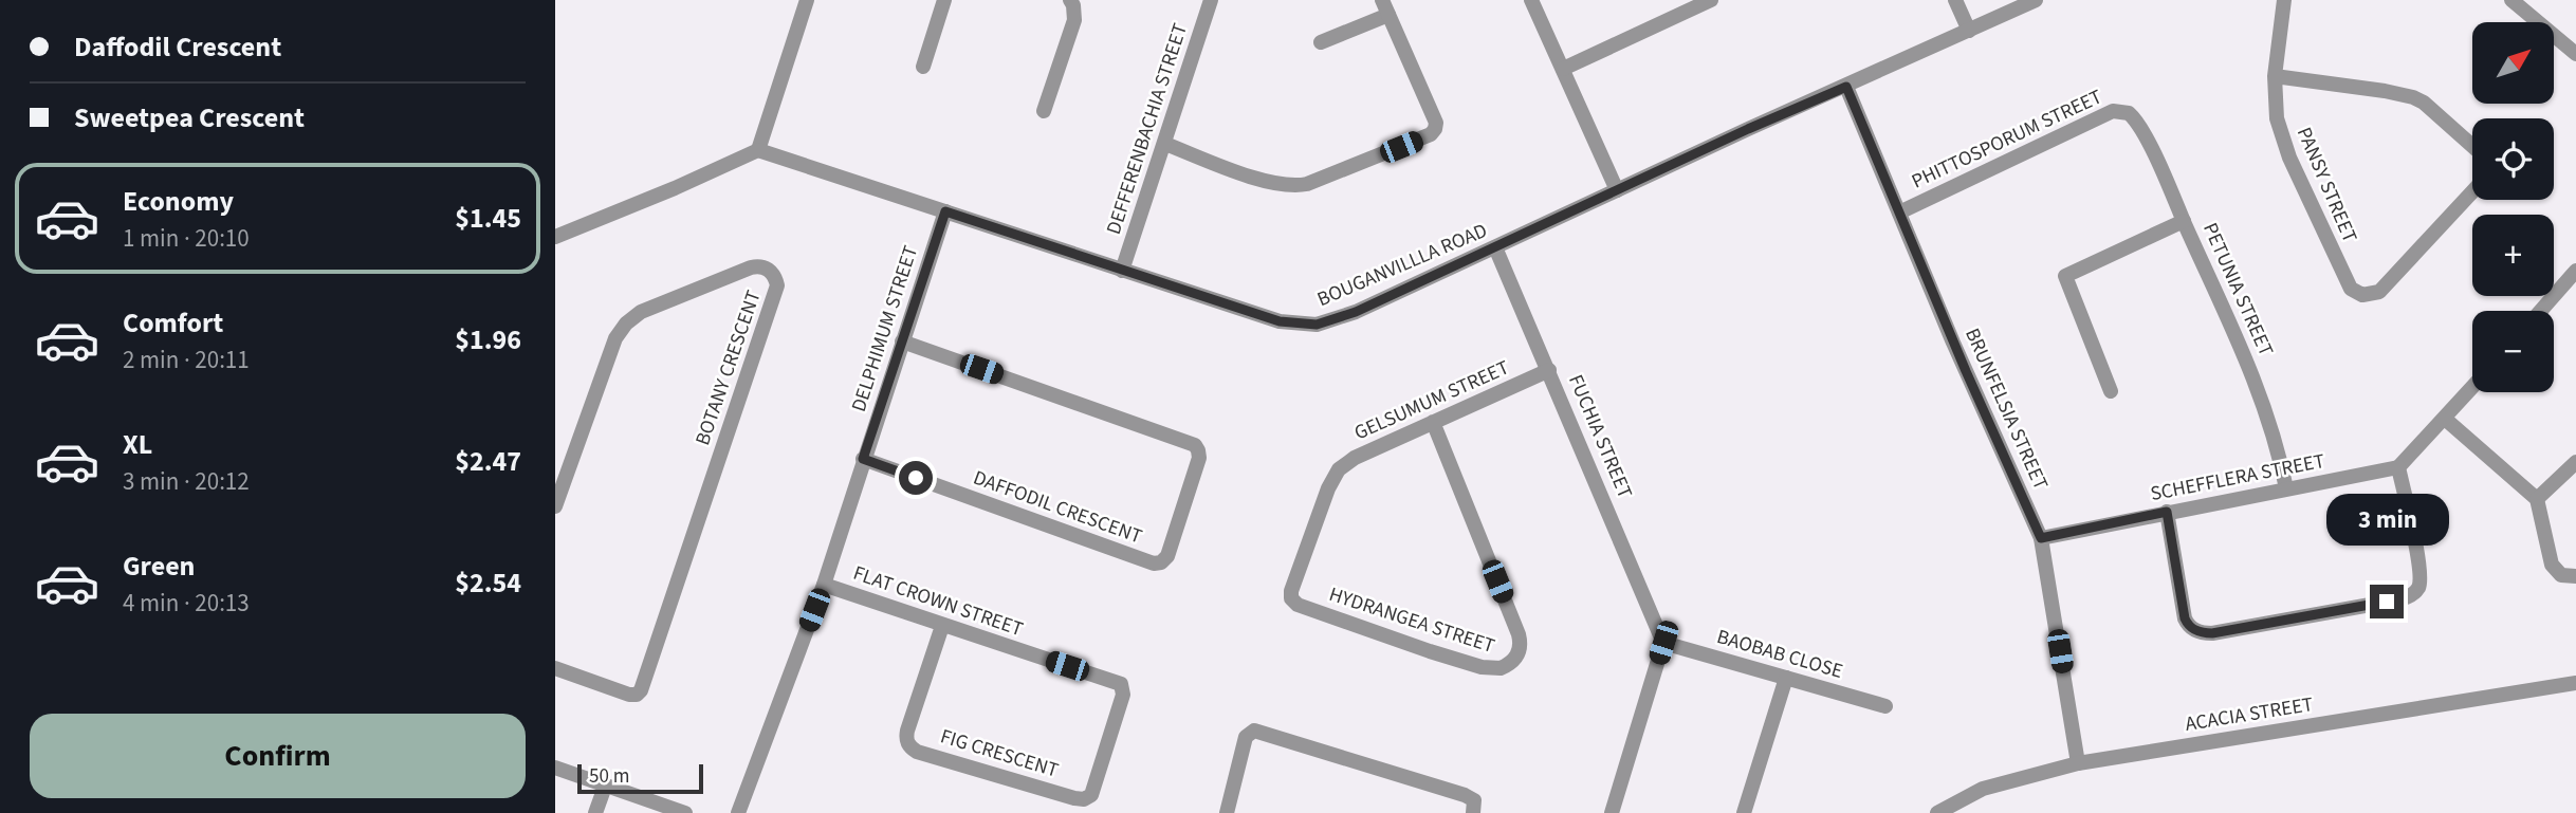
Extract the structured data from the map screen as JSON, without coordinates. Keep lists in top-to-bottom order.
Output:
{
  "streets": {
    "street": [
      "DEFFERENBACHIA STREET",
      "PHITTOSPORUM STREET",
      "PANSY STREET",
      "BOUGANVILLLA ROAD",
      "PETUNIA STREET",
      "DELPHIMUM STREET",
      "BOTANY CRESCENT",
      "GELSUMUM STREET",
      "BRUNFELSIA STREET",
      "FUCHIA STREET",
      "SCHEFFLERA STREET",
      "DAFFODIL CRESCENT",
      "FLAT CROWN STREET",
      "HYDRANGEA STREET",
      "BAOBAB CLOSE",
      "ACACIA STREET",
      "FIG CRESCENT"
    ]
  },
  "crossings": [
    ["DEFFERENBACHIA STREET", "BOUGANVILLLA ROAD"],
    ["PHITTOSPORUM STREET", "PETUNIA STREET"],
    ["PHITTOSPORUM STREET", "BRUNFELSIA STREET"],
    ["BOUGANVILLLA ROAD", "DELPHIMUM STREET"],
    ["BOUGANVILLLA ROAD", "BRUNFELSIA STREET"],
    ["BOUGANVILLLA ROAD", "FUCHIA STREET"],
    ["PETUNIA STREET", "SCHEFFLERA STREET"],
    ["DELPHIMUM STREET", "DAFFODIL CRESCENT"],
    ["DELPHIMUM STREET", "FLAT CROWN STREET"],
    ["GELSUMUM STREET", "FUCHIA STREET"],
    ["GELSUMUM STREET", "HYDRANGEA STREET"],
    ["BRUNFELSIA STREET", "SCHEFFLERA STREET"],
    ["BRUNFELSIA STREET", "ACACIA STREET"],
    ["FUCHIA STREET", "BAOBAB CLOSE"],
    ["FLAT CROWN STREET", "FIG CRESCENT"]
  ],
  "scale_bar": "50 m",
  "north": "top right",
  "page": {
    "banner": ["Daffodil Crescent", "Sweetpea Crescent"],
    "map_buttons": ["+", "−"],
    "list": [
      {
        "name": "Economy",
        "note": "1 min · 20:10",
        "value": "$1.45"
      },
      {
        "name": "Comfort",
        "note": "2 min · 20:11",
        "value": "$1.96"
      },
      {
        "name": "XL",
        "note": "3 min · 20:12",
        "value": "$2.47"
      },
      {
        "name": "Green",
        "note": "4 min · 20:13",
        "value": "$2.54"
      }
    ],
    "bubble": "3 min",
    "buttons": "Confirm",
    "scale": "50 m"
  }
}
